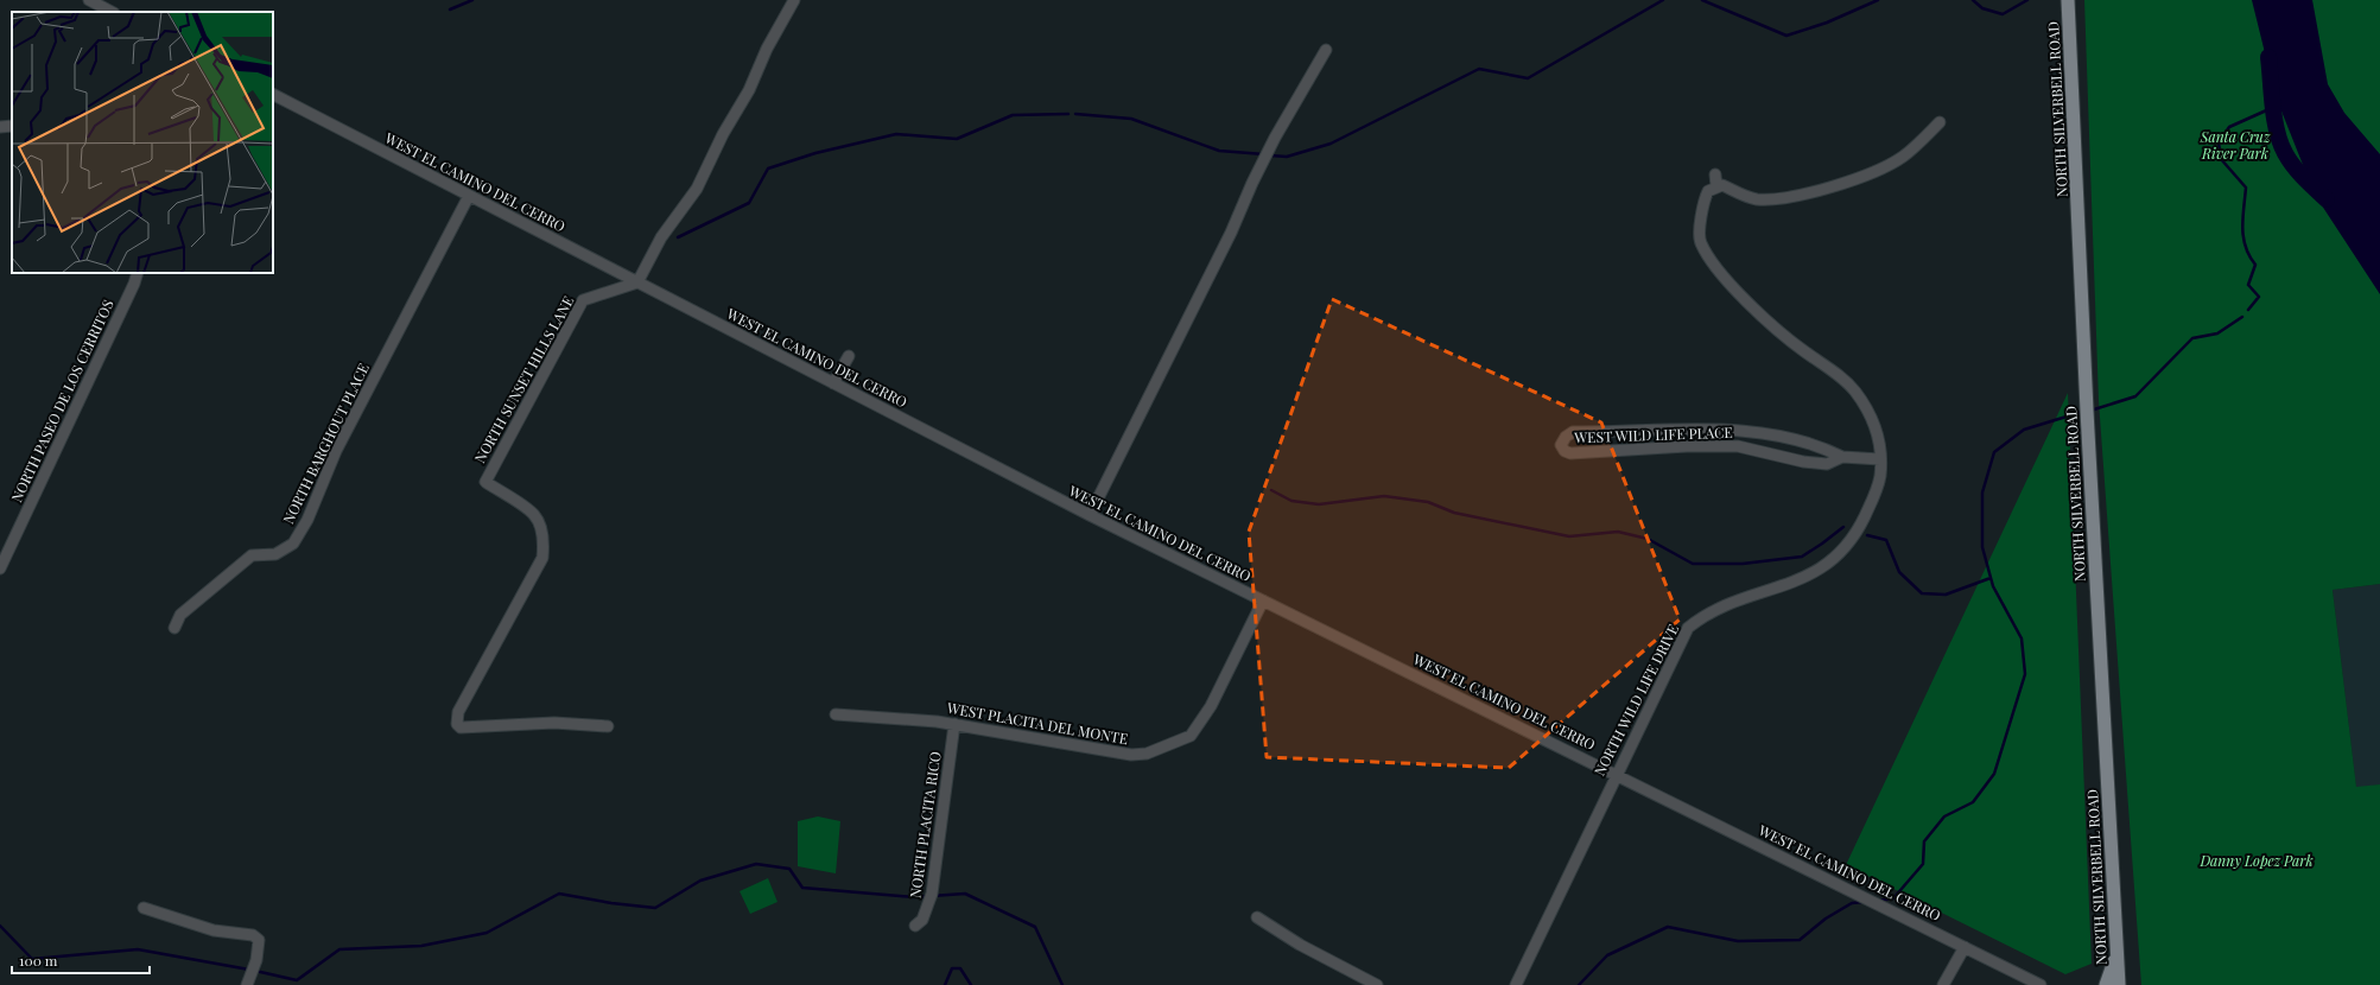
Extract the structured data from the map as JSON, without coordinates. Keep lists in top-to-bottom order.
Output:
{
  "streets": {
    "main road": ["NORTH SILVERBELL ROAD"],
    "street": [
      "WEST EL CAMINO DEL CERRO",
      "NORTH SUNSET HILLS LANE",
      "NORTH PASEO DE LOS CERRITOS",
      "WEST WILD LIFE PLACE",
      "NORTH BARGHOUT PLACE",
      "NORTH WILD LIFE DRIVE",
      "WEST PLACITA DEL MONTE",
      "NORTH PLACITA RICO"
    ]
  },
  "crossings": [
    ["WEST EL CAMINO DEL CERRO", "NORTH SUNSET HILLS LANE"],
    ["WEST EL CAMINO DEL CERRO", "NORTH BARGHOUT PLACE"],
    ["WEST EL CAMINO DEL CERRO", "NORTH WILD LIFE DRIVE"],
    ["WEST EL CAMINO DEL CERRO", "WEST PLACITA DEL MONTE"],
    ["WEST WILD LIFE PLACE", "NORTH WILD LIFE DRIVE"],
    ["WEST PLACITA DEL MONTE", "NORTH PLACITA RICO"]
  ],
  "parks": ["Santa Cruz River Park", "Danny Lopez Park"],
  "scale_bar": "100 m"
}
